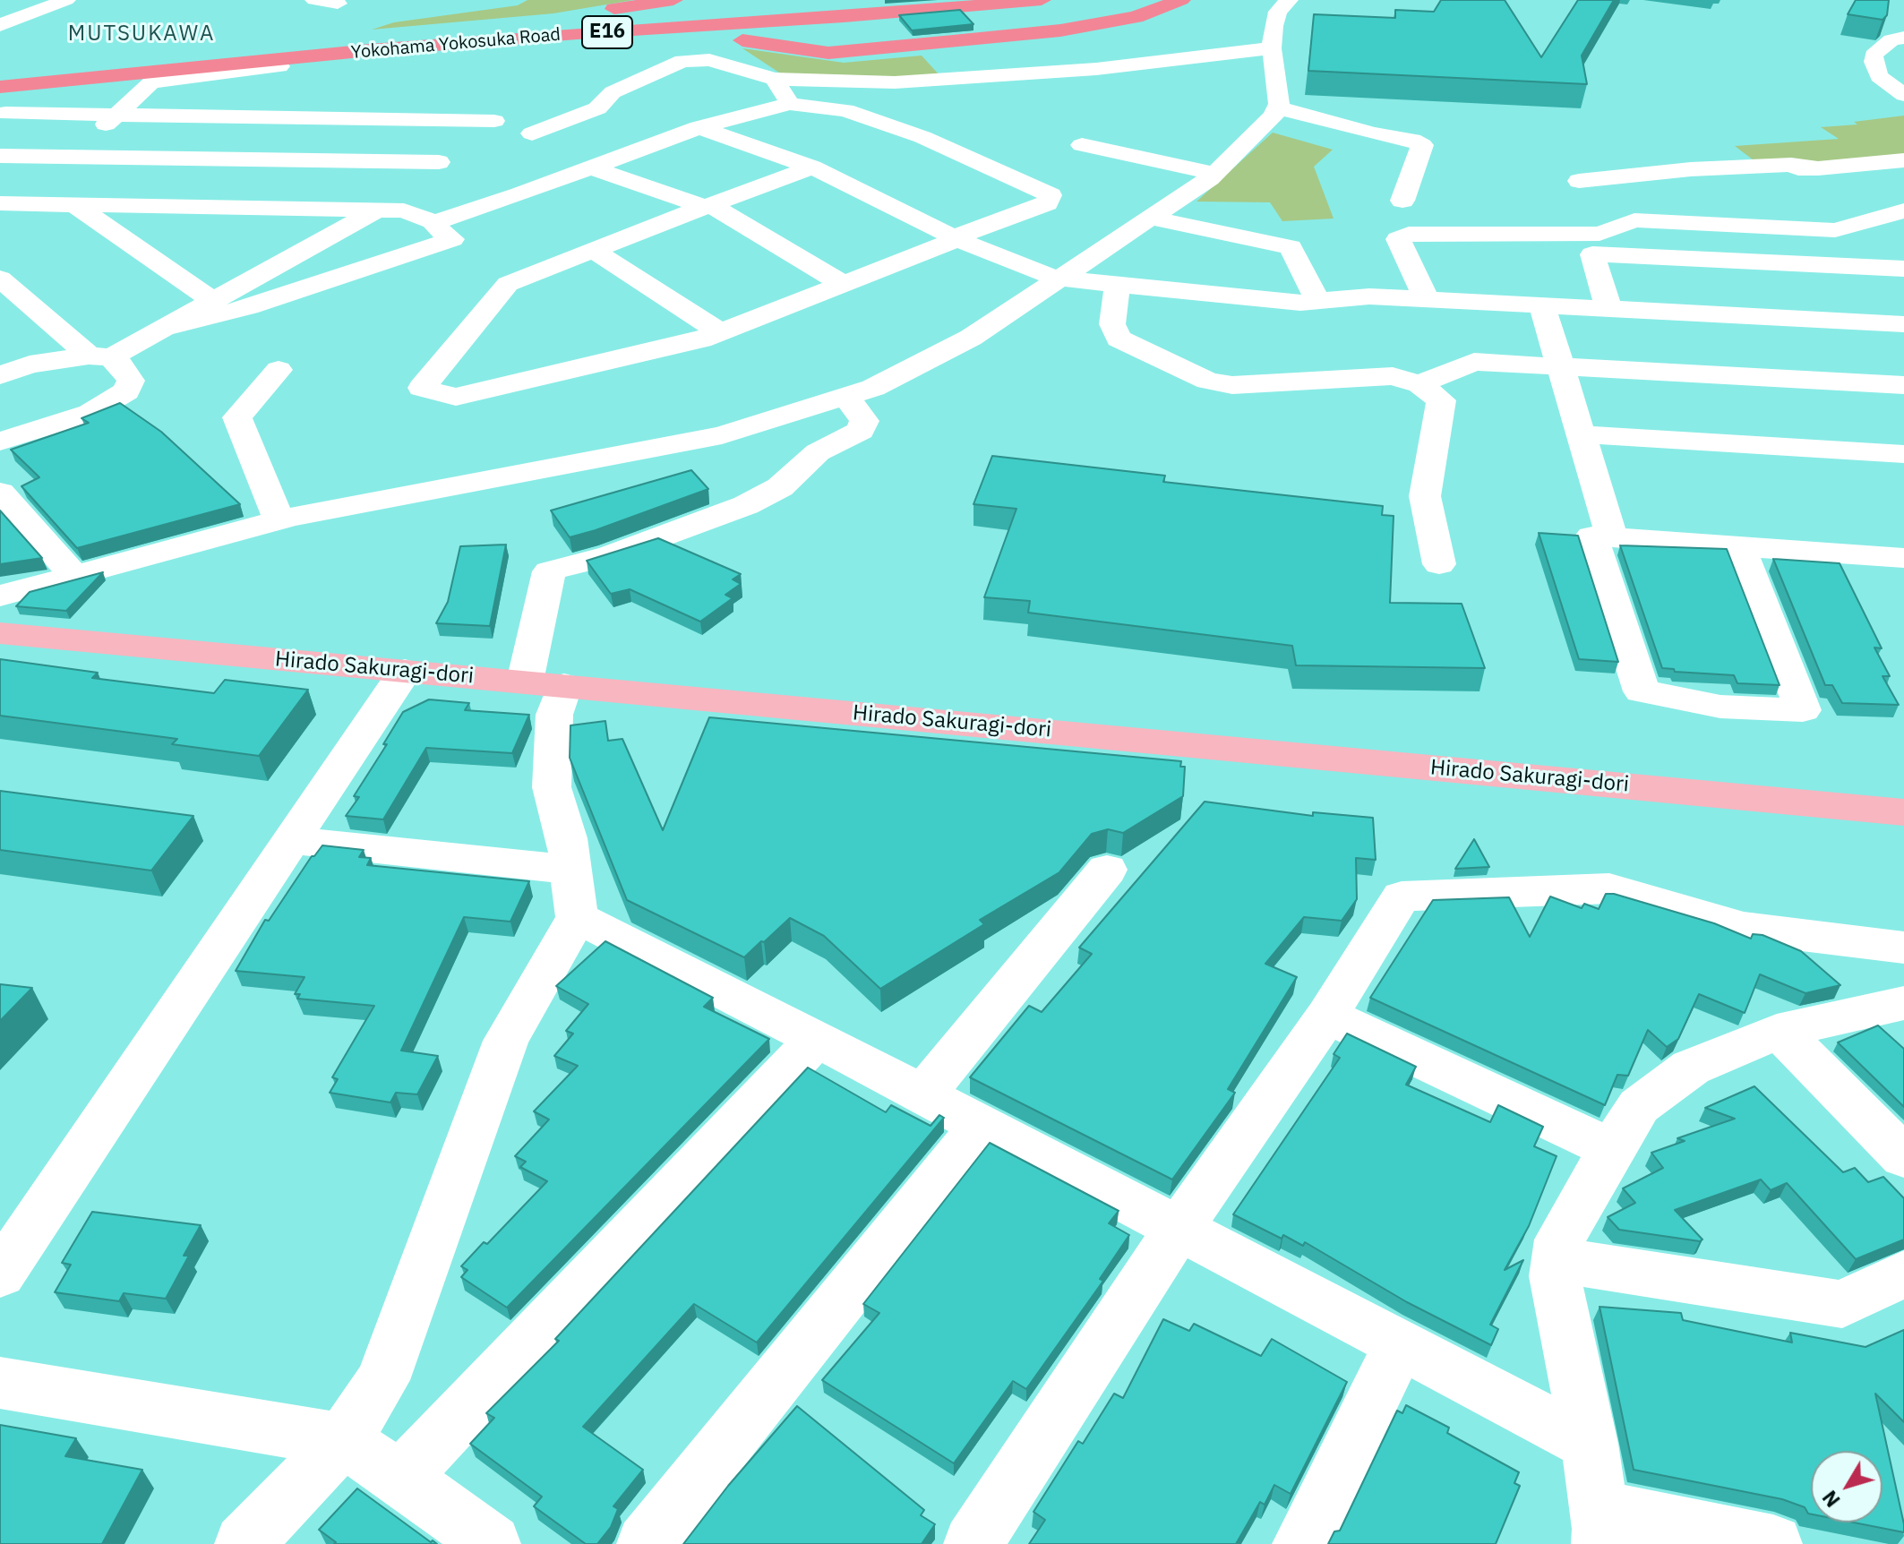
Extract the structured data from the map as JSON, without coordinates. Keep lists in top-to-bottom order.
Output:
{
  "streets": {
    "highway": ["E16", "Yokohama Yokosuka Road"],
    "main road": ["Hirado Sakuragi-dori"]
  },
  "districts": ["MUTSUKAWA"],
  "north": "bottom left"
}
